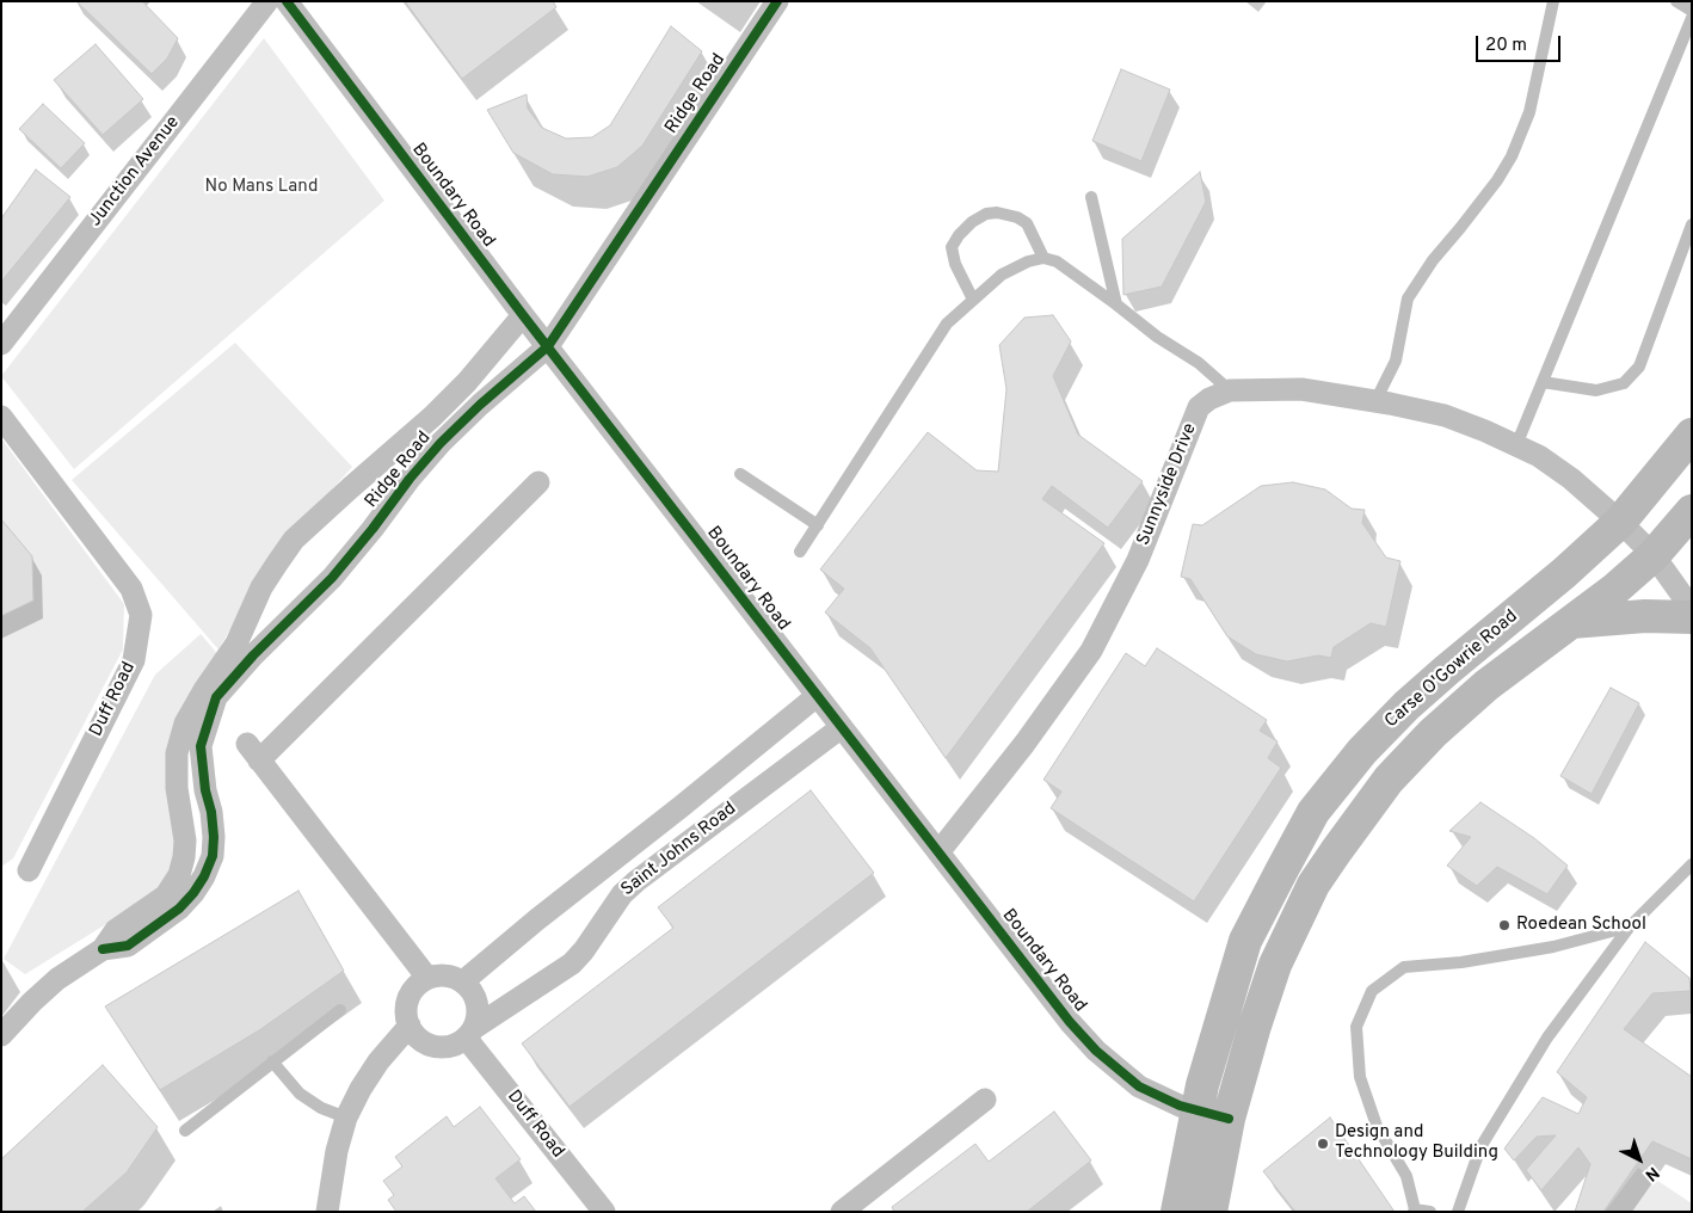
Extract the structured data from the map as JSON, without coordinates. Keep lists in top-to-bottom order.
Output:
{
  "streets": {
    "main road": ["Carse O'Gowrie Road"],
    "street": [
      "Ridge Road",
      "Junction Avenue",
      "Boundary Road",
      "Sunnyside Drive",
      "Duff Road",
      "Saint Johns Road"
    ]
  },
  "crossings": [
    ["Ridge Road", "Boundary Road"],
    ["Boundary Road", "Sunnyside Drive"],
    ["Boundary Road", "Carse O'Gowrie Road"],
    ["Boundary Road", "Saint Johns Road"],
    ["Sunnyside Drive", "Carse O'Gowrie Road"],
    ["Duff Road", "Saint Johns Road"]
  ],
  "parks": ["No Mans Land"],
  "places": ["Roedean School", "Design and Technology Building"],
  "scale_bar": "20 m",
  "north": "bottom right"
}
